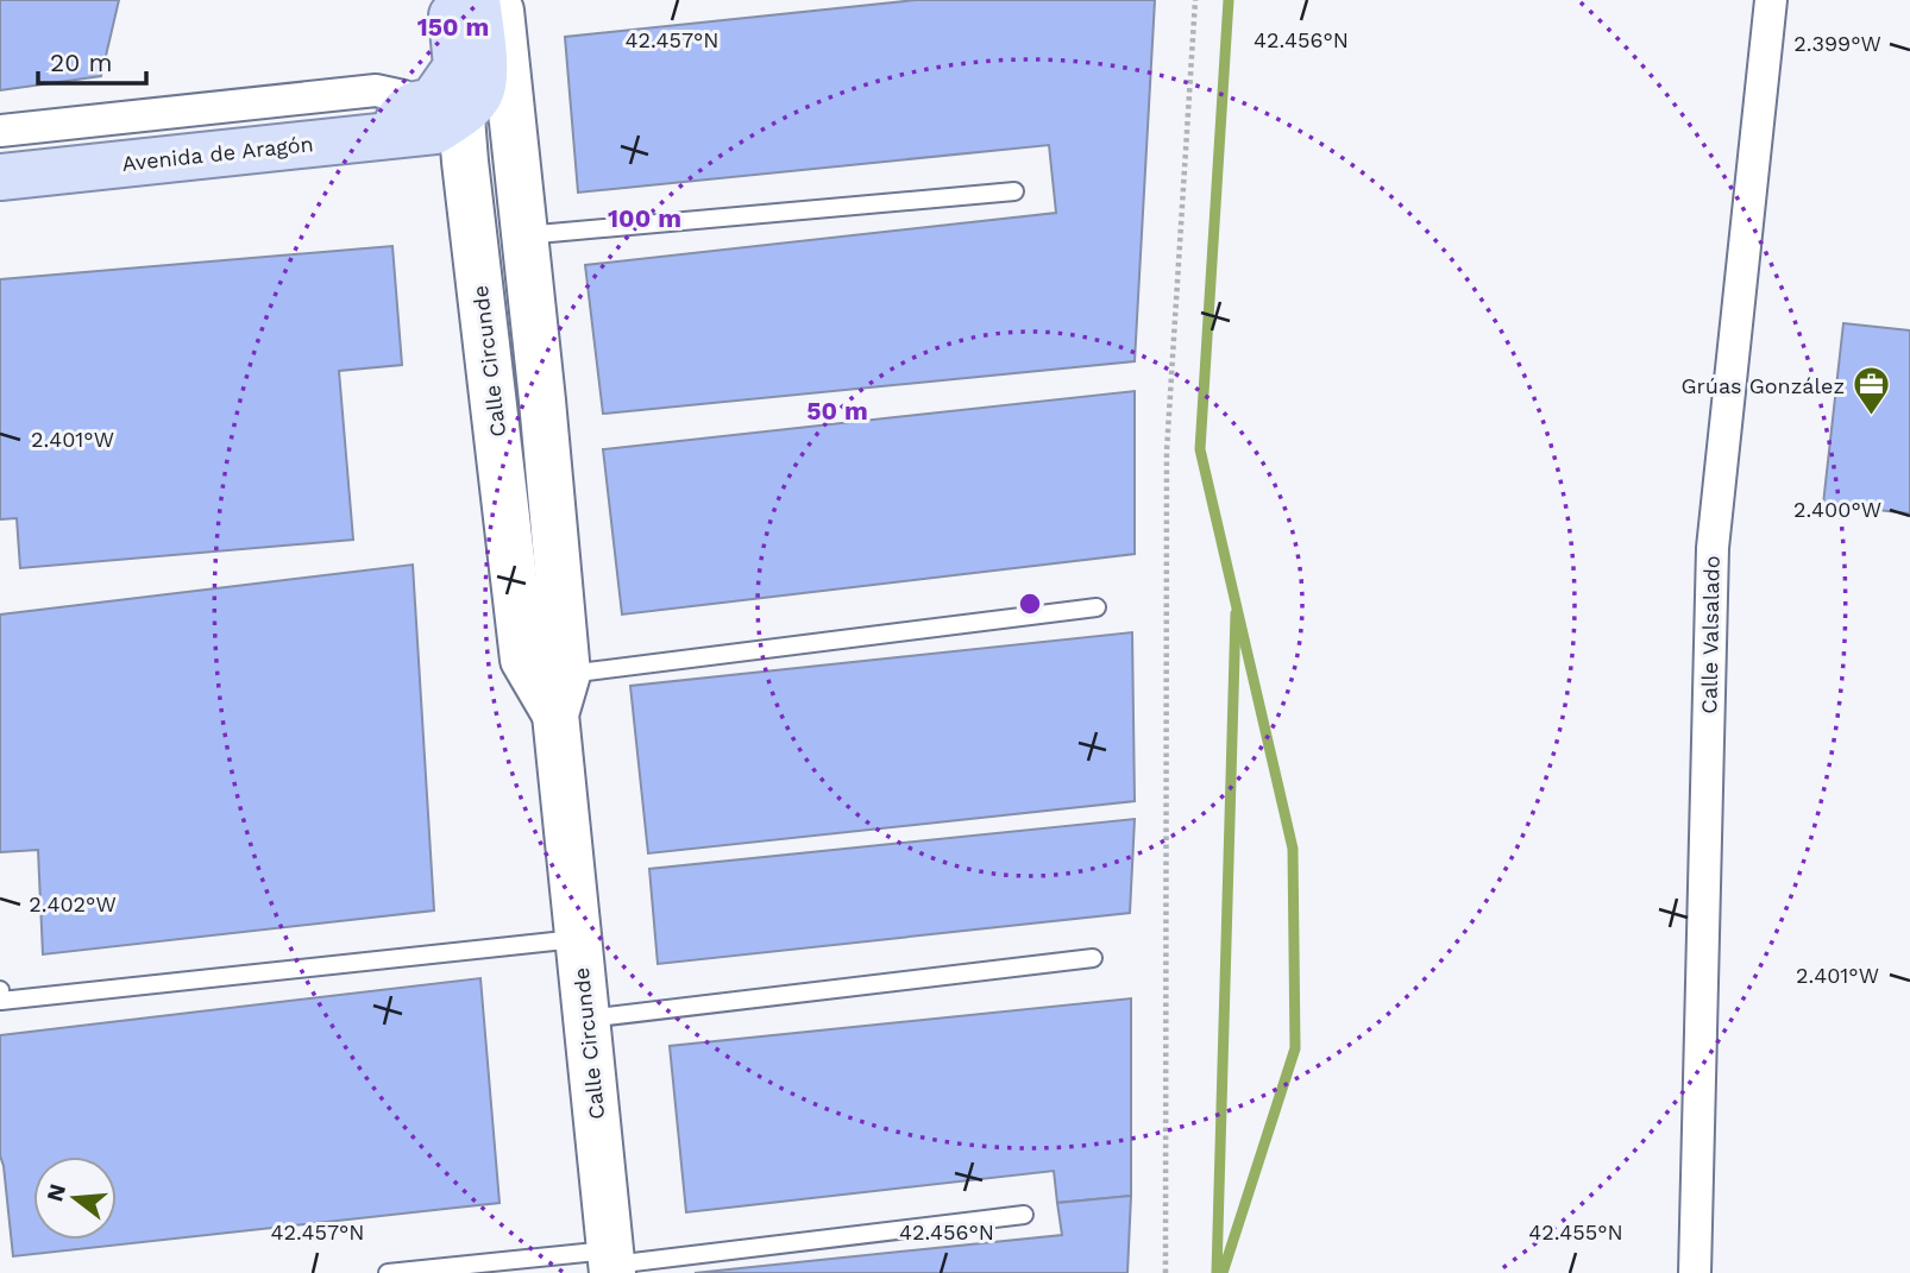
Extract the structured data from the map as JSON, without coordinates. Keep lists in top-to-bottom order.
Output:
{
  "streets": {
    "main road": ["Avenida de Aragón", "Calle Circunde"],
    "street": ["Calle Valsalado"]
  },
  "crossings": [
    ["Avenida de Aragón", "Calle Circunde"]
  ],
  "places": {
    "office": ["Grúas González"]
  },
  "scale_bar": "20 m",
  "north": "left",
  "coordinates": [
    "42.457°N",
    "42.456°N",
    "2.399°W",
    "2.401°W",
    "2.400°W",
    "2.402°W",
    "42.455°N"
  ],
  "rings": ["150 m", "100 m", "50 m"]
}
